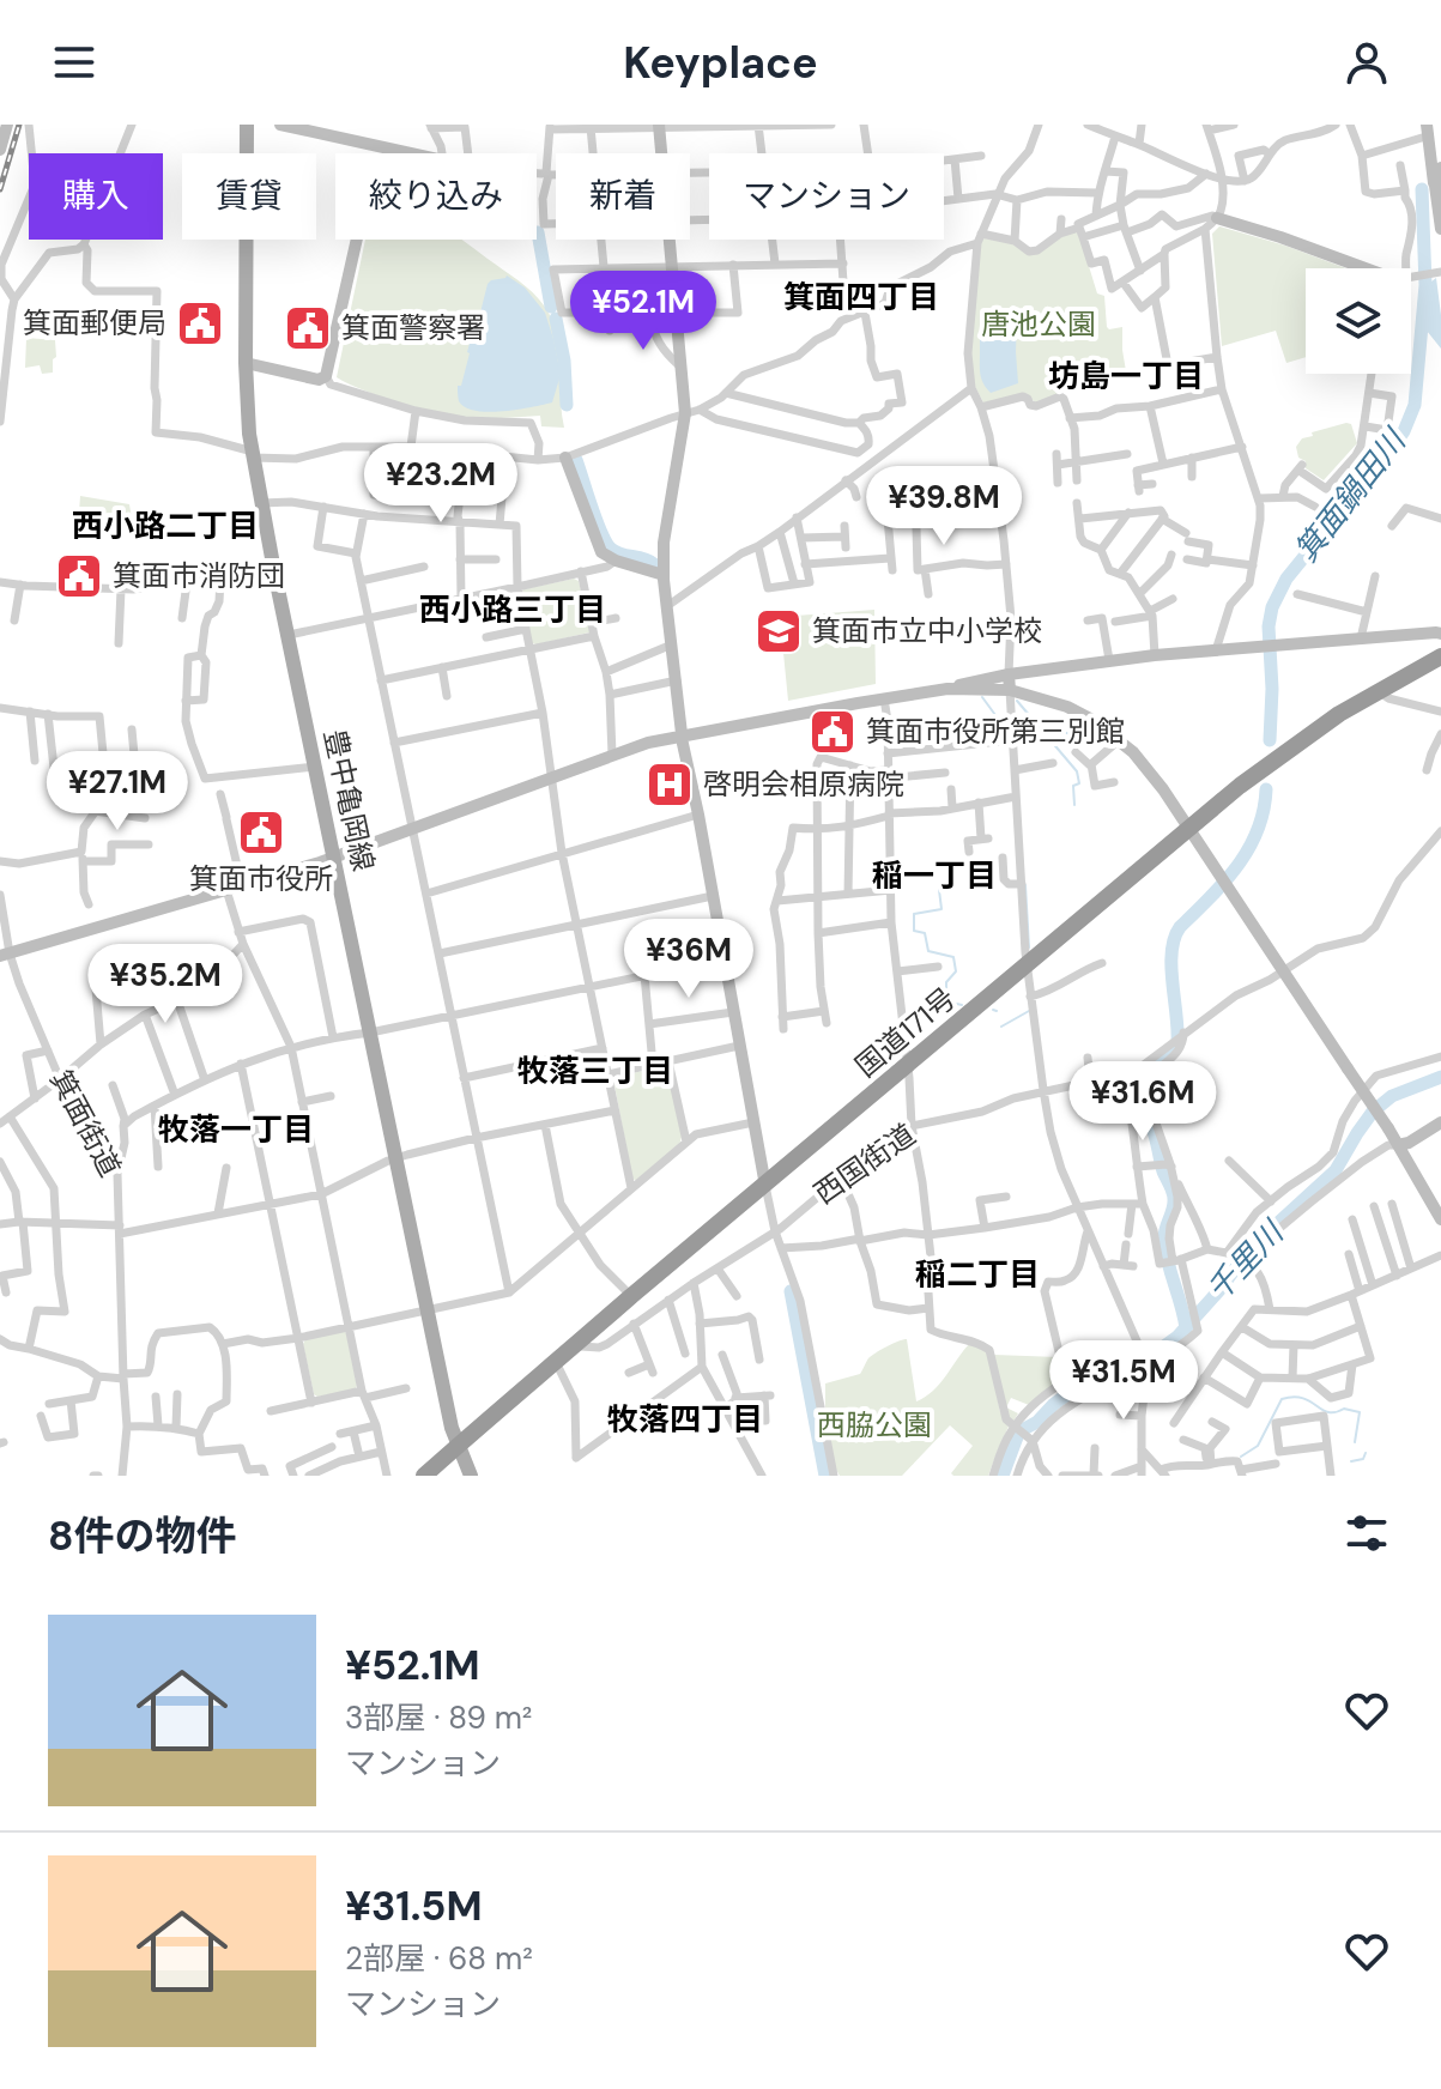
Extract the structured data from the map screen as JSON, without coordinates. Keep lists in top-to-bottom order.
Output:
{
  "streets": {
    "highway": ["国道171号"],
    "main road": ["豊中亀岡線"],
    "street": ["箕面街道", "西国街道"]
  },
  "crossings": [
    ["豊中亀岡線", "国道171号"],
    ["国道171号", "西国街道"]
  ],
  "districts": [
    "箕面四丁目",
    "坊島一丁目",
    "西小路二丁目",
    "西小路三丁目",
    "稲一丁目",
    "牧落三丁目",
    "牧落一丁目",
    "稲二丁目",
    "牧落四丁目"
  ],
  "water": ["箕面鍋田川", "千里川"],
  "parks": ["唐池公園", "西脇公園"],
  "places": {
    "public building": [
      "箕面郵便局",
      "箕面警察署",
      "箕面市消防団",
      "箕面市役所第三別館",
      "箕面市役所"
    ],
    "school or university": ["箕面市立中小学校"],
    "hospital": ["啓明会相原病院"]
  },
  "page": {
    "header": "Keyplace",
    "chip": [
      "購入",
      "賃貸",
      "絞り込み",
      "新着",
      "マンション"
    ],
    "price": [
      "¥52.1M",
      "¥23.2M",
      "¥39.8M",
      "¥27.1M",
      "¥36M",
      "¥35.2M",
      "¥31.6M",
      "¥31.5M"
    ],
    "heading": "8件の物件",
    "list": [
      {
        "name": "¥52.1M",
        "note": "3部屋 · 89 m² · マンション"
      },
      {
        "name": "¥31.5M",
        "note": "2部屋 · 68 m² · マンション"
      }
    ]
  }
}
